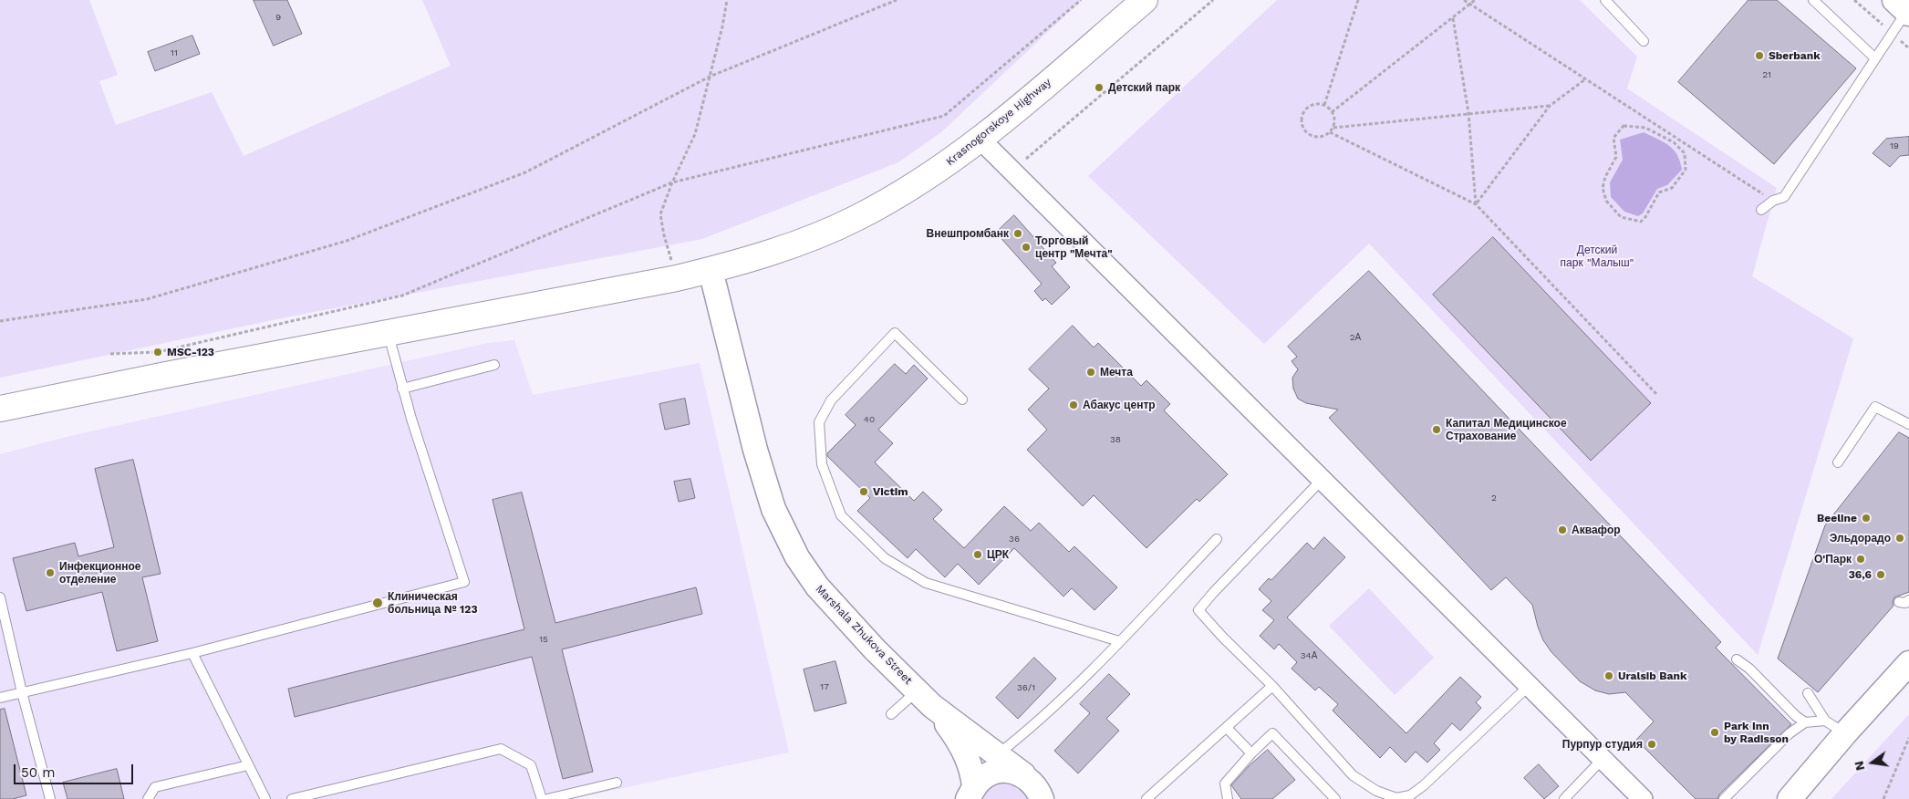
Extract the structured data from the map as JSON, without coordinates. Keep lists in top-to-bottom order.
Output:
{
  "streets": {
    "main road": ["Krasnogorskoye Highway"],
    "street": ["Marshala Zhukova Street"]
  },
  "crossings": [
    ["Krasnogorskoye Highway", "Marshala Zhukova Street"]
  ],
  "parks": ["Детский парк \"Малыш\""],
  "places": [
    "Sberbank",
    "Детский парк",
    "Внешпромбанк",
    "Торговый центр \"Мечта\"",
    "MSC-123",
    "Мечта",
    "Абакус центр",
    "Капитал Медицинское Страхование",
    "Victim",
    "Beeline",
    "Аквафор",
    "Эльдорадо",
    "ЦРК",
    "О'Парк",
    "Инфекционное отделение",
    "36,6",
    "Клиническая больница № 123",
    "Uralsib Bank",
    "Park Inn by Radisson",
    "Пурпур студия"
  ],
  "house_numbers": [
    "9",
    "11",
    "21",
    "19",
    "2А",
    "40",
    "38",
    "2",
    "36",
    "15",
    "34А",
    "17",
    "36/1"
  ],
  "scale_bar": "50 m",
  "north": "left"
}
